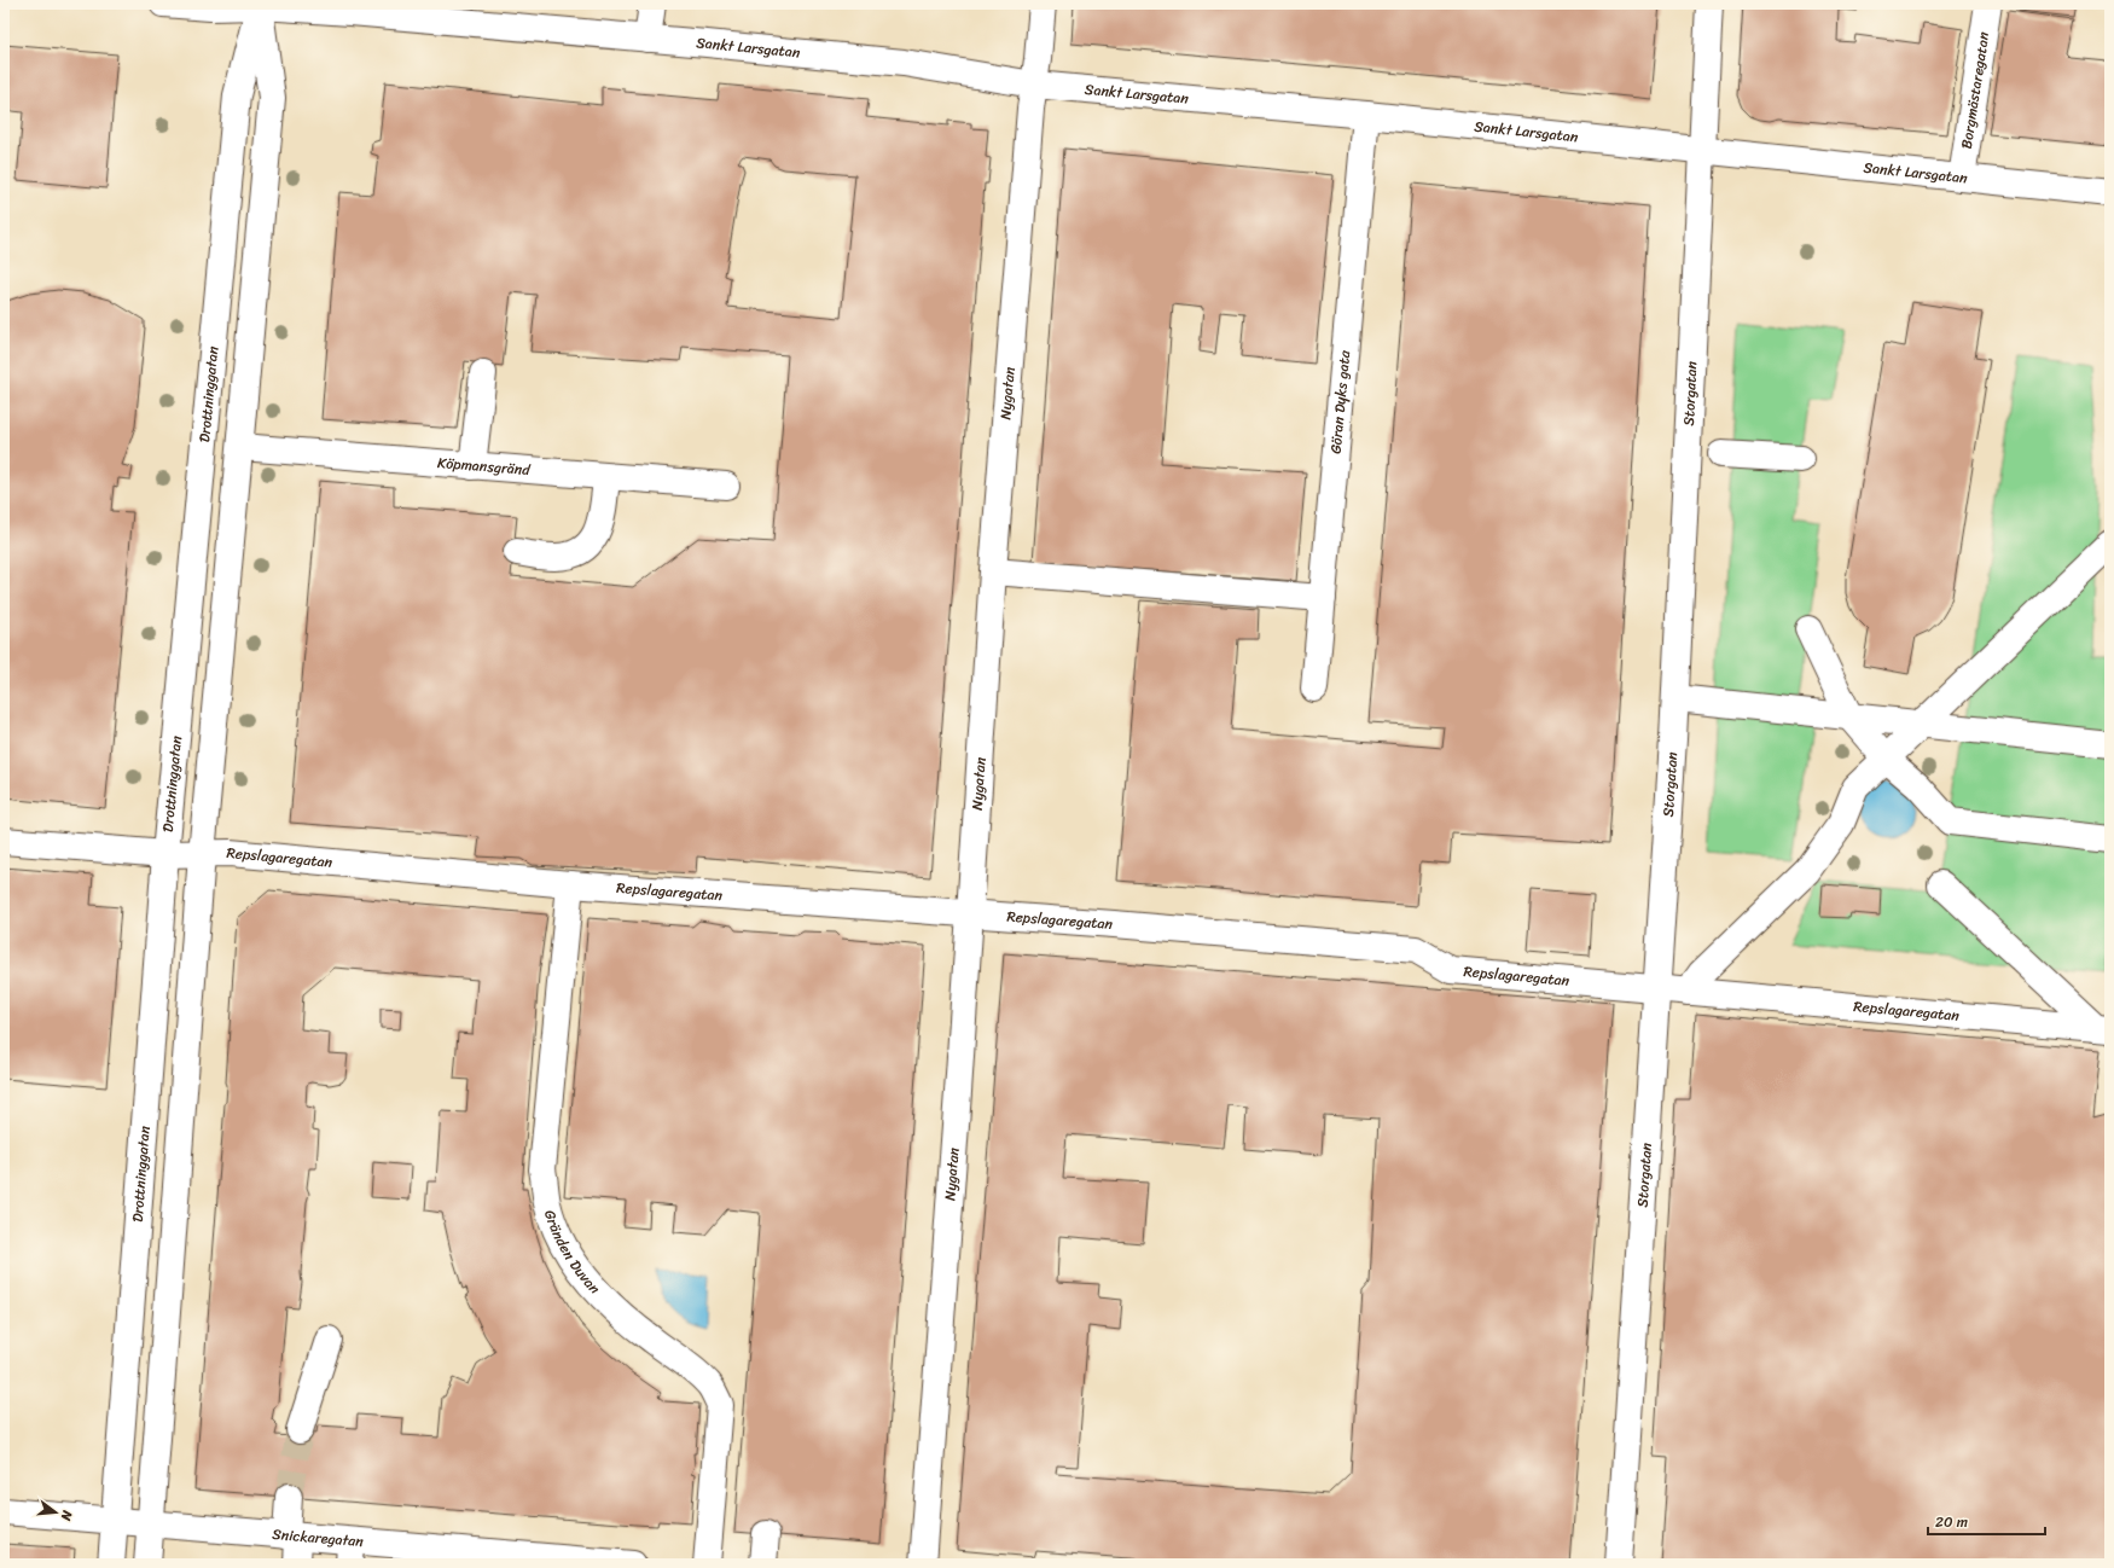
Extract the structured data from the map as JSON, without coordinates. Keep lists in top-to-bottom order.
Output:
{
  "streets": {
    "street": [
      "Sankt Larsgatan",
      "Borgmästaregatan",
      "Drottninggatan",
      "Nygatan",
      "Storgatan",
      "Göran Dyks gata",
      "Köpmansgränd",
      "Repslagaregatan",
      "Gränden Duvan",
      "Snickaregatan"
    ]
  },
  "crossings": [
    ["Sankt Larsgatan", "Borgmästaregatan"],
    ["Sankt Larsgatan", "Drottninggatan"],
    ["Sankt Larsgatan", "Nygatan"],
    ["Sankt Larsgatan", "Storgatan"],
    ["Sankt Larsgatan", "Göran Dyks gata"],
    ["Drottninggatan", "Repslagaregatan"],
    ["Drottninggatan", "Snickaregatan"],
    ["Nygatan", "Repslagaregatan"],
    ["Storgatan", "Repslagaregatan"],
    ["Repslagaregatan", "Gränden Duvan"]
  ],
  "scale_bar": "20 m",
  "north": "right"
}
